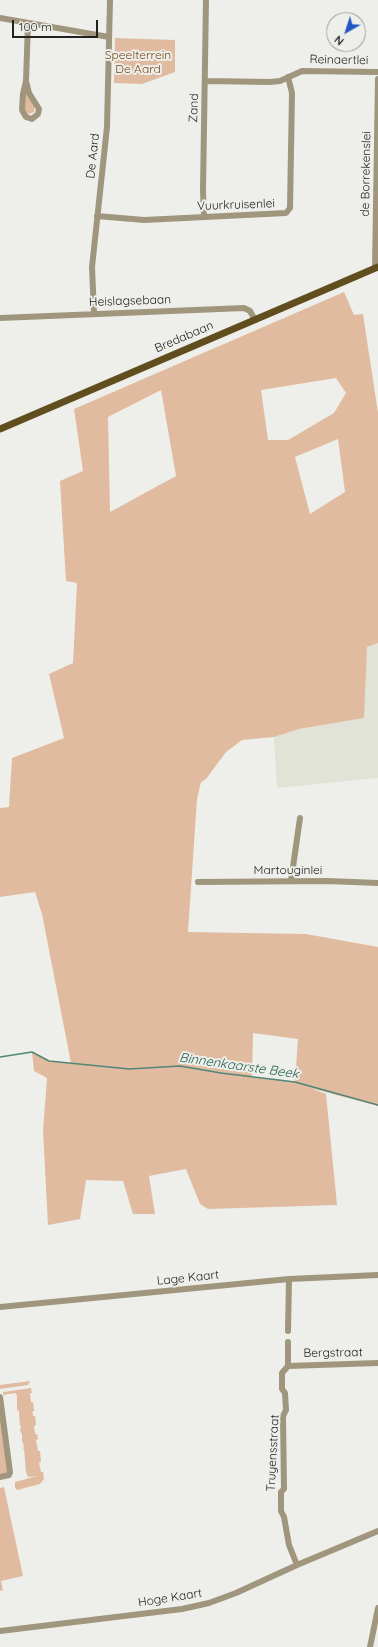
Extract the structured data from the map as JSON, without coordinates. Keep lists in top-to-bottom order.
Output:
{
  "streets": {
    "main road": ["Bredabaan"],
    "street": [
      "Reinaertlei",
      "Zand",
      "De Aard",
      "de Borrekenslei",
      "Vuurkruisenlei",
      "Heislagsebaan",
      "Martouginlei",
      "Lage Kaart",
      "Bergstraat",
      "Truyensstraat",
      "Hoge Kaart"
    ]
  },
  "crossings": [
    ["Reinaertlei", "Zand"],
    ["Reinaertlei", "Vuurkruisenlei"],
    ["Zand", "Vuurkruisenlei"],
    ["De Aard", "Vuurkruisenlei"],
    ["De Aard", "Heislagsebaan"],
    ["de Borrekenslei", "Bredabaan"],
    ["Heislagsebaan", "Bredabaan"],
    ["Bergstraat", "Truyensstraat"],
    ["Truyensstraat", "Hoge Kaart"]
  ],
  "water": ["Binnenkaarste Beek"],
  "parks": ["Speelterrein De Aard"],
  "scale_bar": "100 m",
  "north": "bottom left"
}
